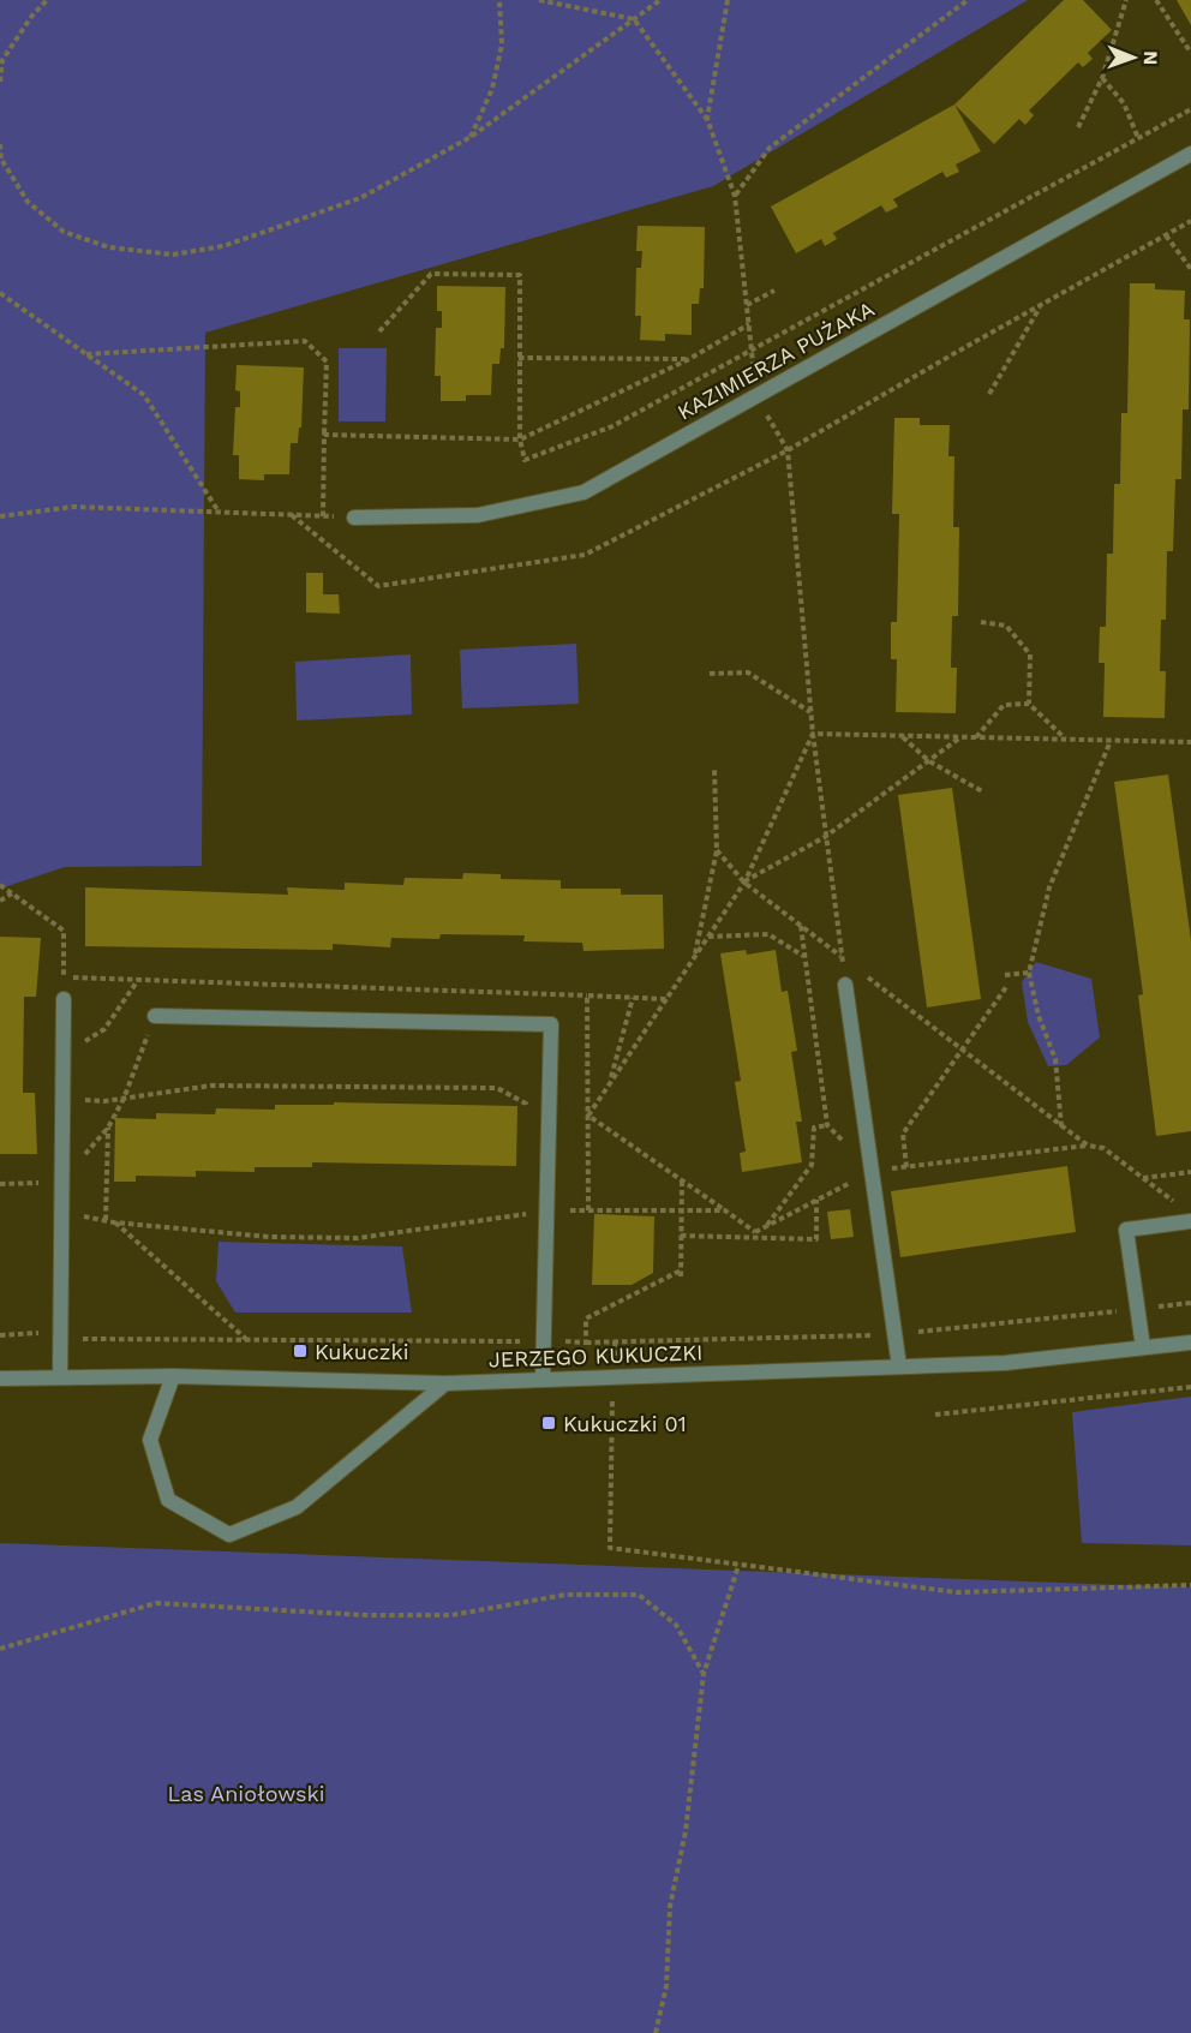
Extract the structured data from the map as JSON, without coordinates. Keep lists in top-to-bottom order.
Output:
{
  "streets": {
    "street": ["KAZIMIERZA PUŻAKA", "JERZEGO KUKUCZKI"]
  },
  "parks": ["Las Aniołowski"],
  "places": {
    "transit": ["Kukuczki", "Kukuczki 01"]
  },
  "north": "right"
}
